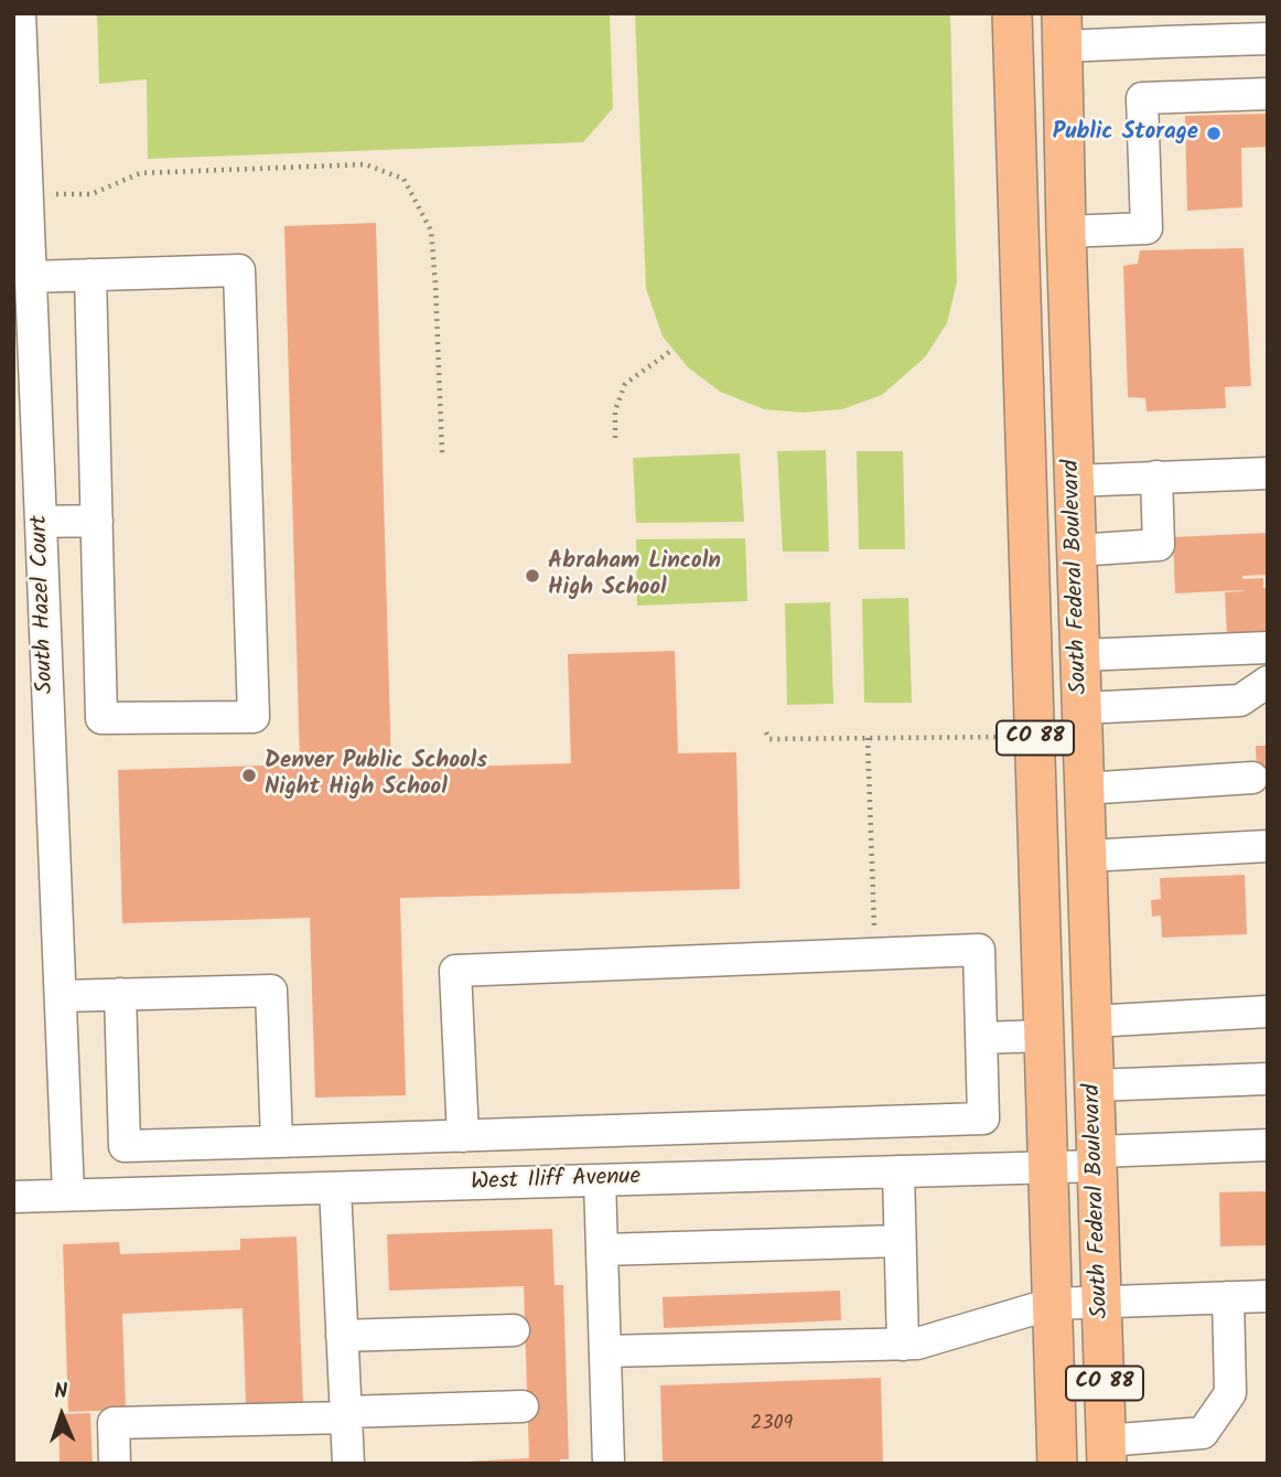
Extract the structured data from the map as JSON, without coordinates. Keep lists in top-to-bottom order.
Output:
{
  "streets": {
    "main road": ["South Federal Boulevard", "CO 88"],
    "street": ["South Hazel Court", "West Iliff Avenue"]
  },
  "crossings": [
    ["South Federal Boulevard", "West Iliff Avenue"],
    ["South Hazel Court", "West Iliff Avenue"]
  ],
  "places": ["Public Storage", "Abraham Lincoln High School", "Denver Public Schools Night High School"],
  "house_numbers": ["2309"],
  "north": "top"
}
